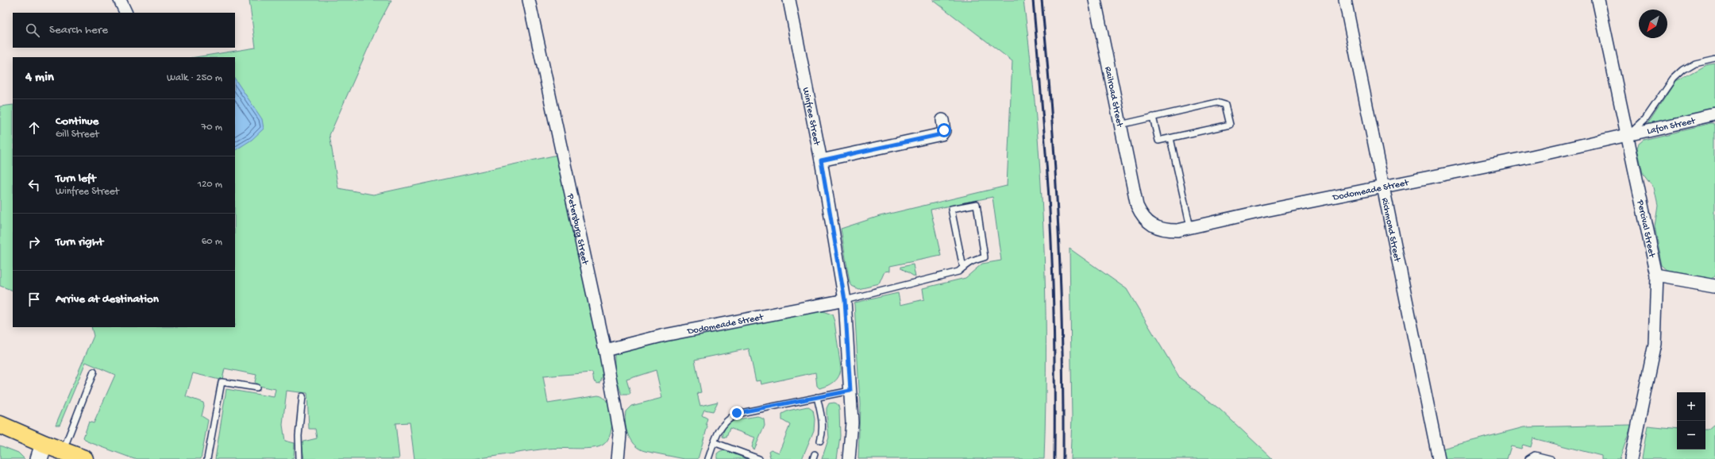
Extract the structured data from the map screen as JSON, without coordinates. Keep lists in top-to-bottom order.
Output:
{
  "streets": {
    "street": [
      "Railroad Street",
      "Winfree Street",
      "Lafon Street",
      "Dodomeade Street",
      "Petersburg Street",
      "Percival Street",
      "Richmond Street"
    ]
  },
  "crossings": [
    ["Railroad Street", "Dodomeade Street"],
    ["Winfree Street", "Dodomeade Street"],
    ["Lafon Street", "Dodomeade Street"],
    ["Lafon Street", "Percival Street"],
    ["Dodomeade Street", "Petersburg Street"],
    ["Dodomeade Street", "Percival Street"],
    ["Dodomeade Street", "Richmond Street"]
  ],
  "north": "bottom left",
  "page": {
    "search": "Search here",
    "heading": ["4 min", "Walk · 250 m"],
    "list": [
      ["Continue", "Gill Street", "70 m"],
      ["Turn left", "Winfree Street", "120 m"],
      ["Turn right", "60 m"],
      "Arrive at destination"
    ],
    "map_buttons": ["+", "−"]
  }
}
